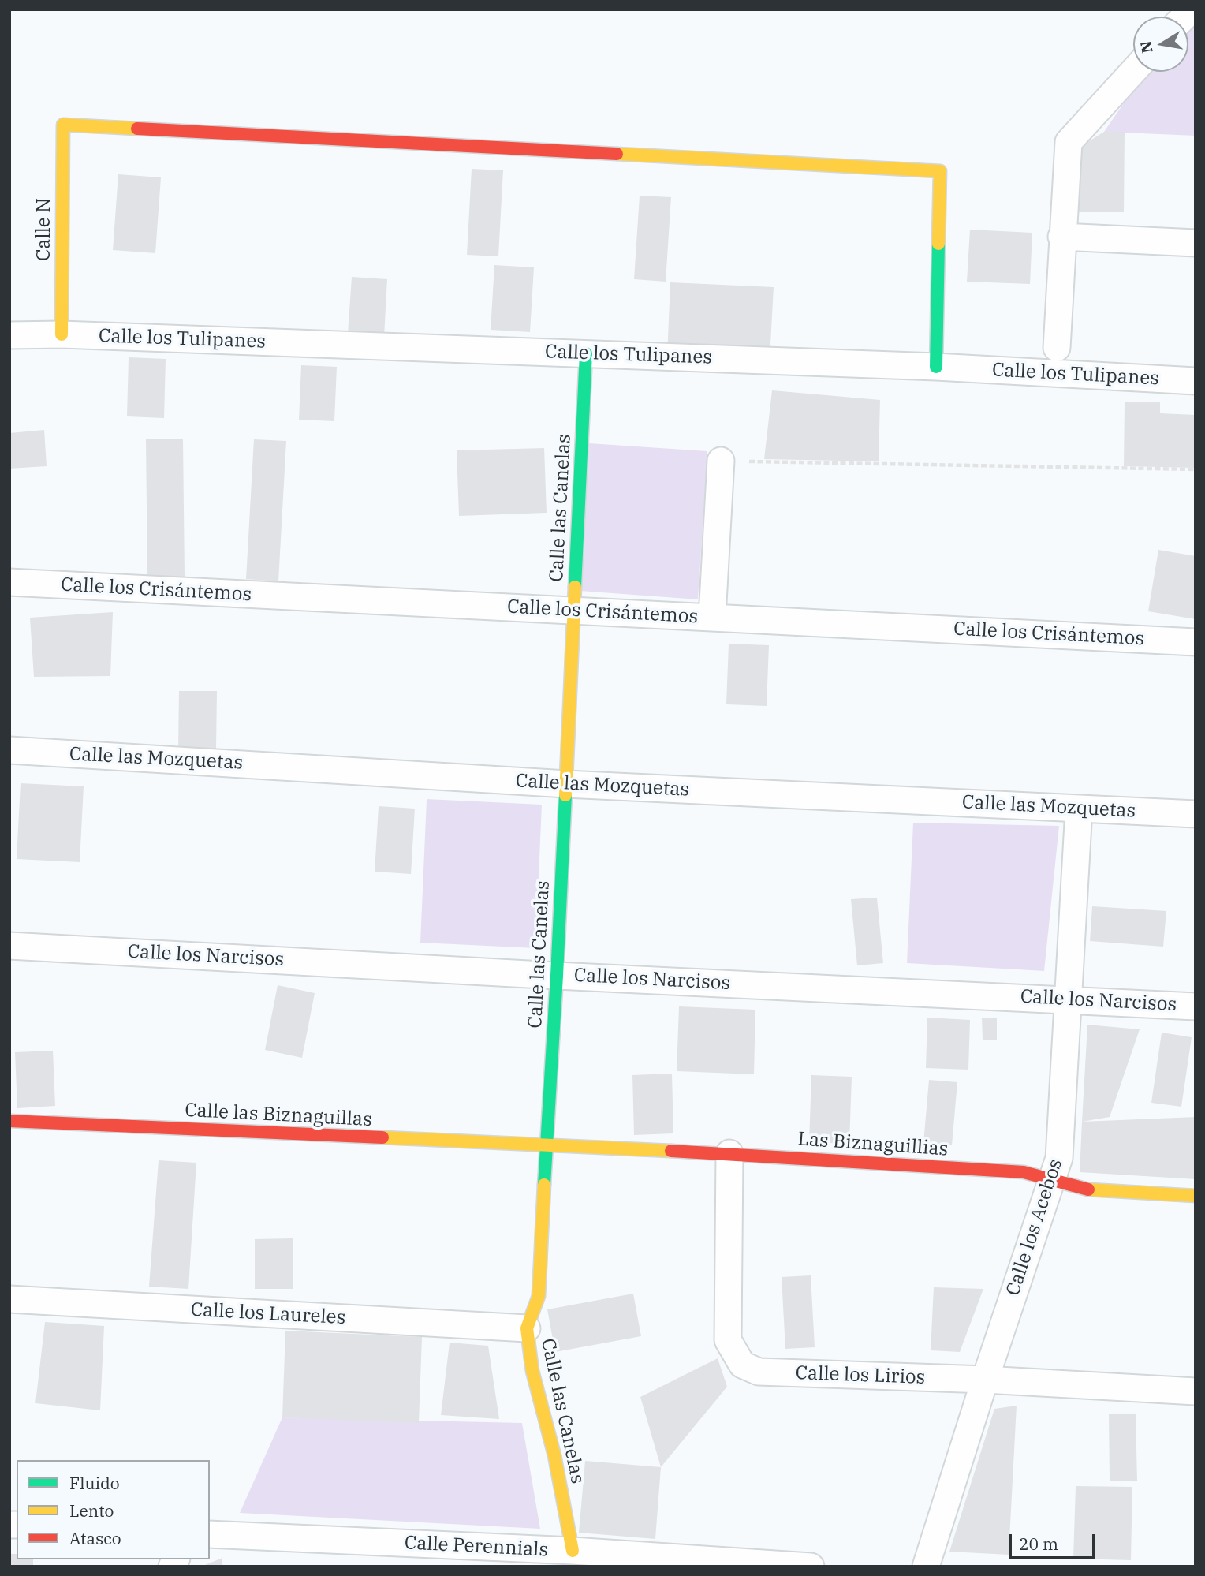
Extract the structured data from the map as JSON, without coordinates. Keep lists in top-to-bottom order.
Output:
{
  "streets": {
    "street": [
      "Calle N",
      "Calle los Tulipanes",
      "Calle las Canelas",
      "Calle los Crisántemos",
      "Calle las Mozquetas",
      "Calle los Narcisos",
      "Calle las Biznaguillas",
      "Las Biznaguillias",
      "Calle los Acebos",
      "Calle los Laureles",
      "Calle los Lirios",
      "Calle Perennials"
    ]
  },
  "crossings": [
    ["Calle N", "Calle los Tulipanes"],
    ["Calle los Tulipanes", "Calle las Canelas"],
    ["Calle las Canelas", "Calle los Crisántemos"],
    ["Calle las Canelas", "Calle las Mozquetas"],
    ["Calle las Canelas", "Calle los Narcisos"],
    ["Calle las Canelas", "Calle las Biznaguillas"],
    ["Calle las Canelas", "Las Biznaguillias"],
    ["Calle las Canelas", "Calle los Laureles"],
    ["Calle las Canelas", "Calle Perennials"],
    ["Calle las Mozquetas", "Calle los Acebos"],
    ["Calle los Narcisos", "Calle los Acebos"],
    ["Calle las Biznaguillas", "Las Biznaguillias"],
    ["Las Biznaguillias", "Calle los Acebos"],
    ["Las Biznaguillias", "Calle los Lirios"],
    ["Calle los Acebos", "Calle los Lirios"]
  ],
  "legend": ["Fluido", "Lento", "Atasco"],
  "scale_bar": "20 m",
  "north": "left"
}
